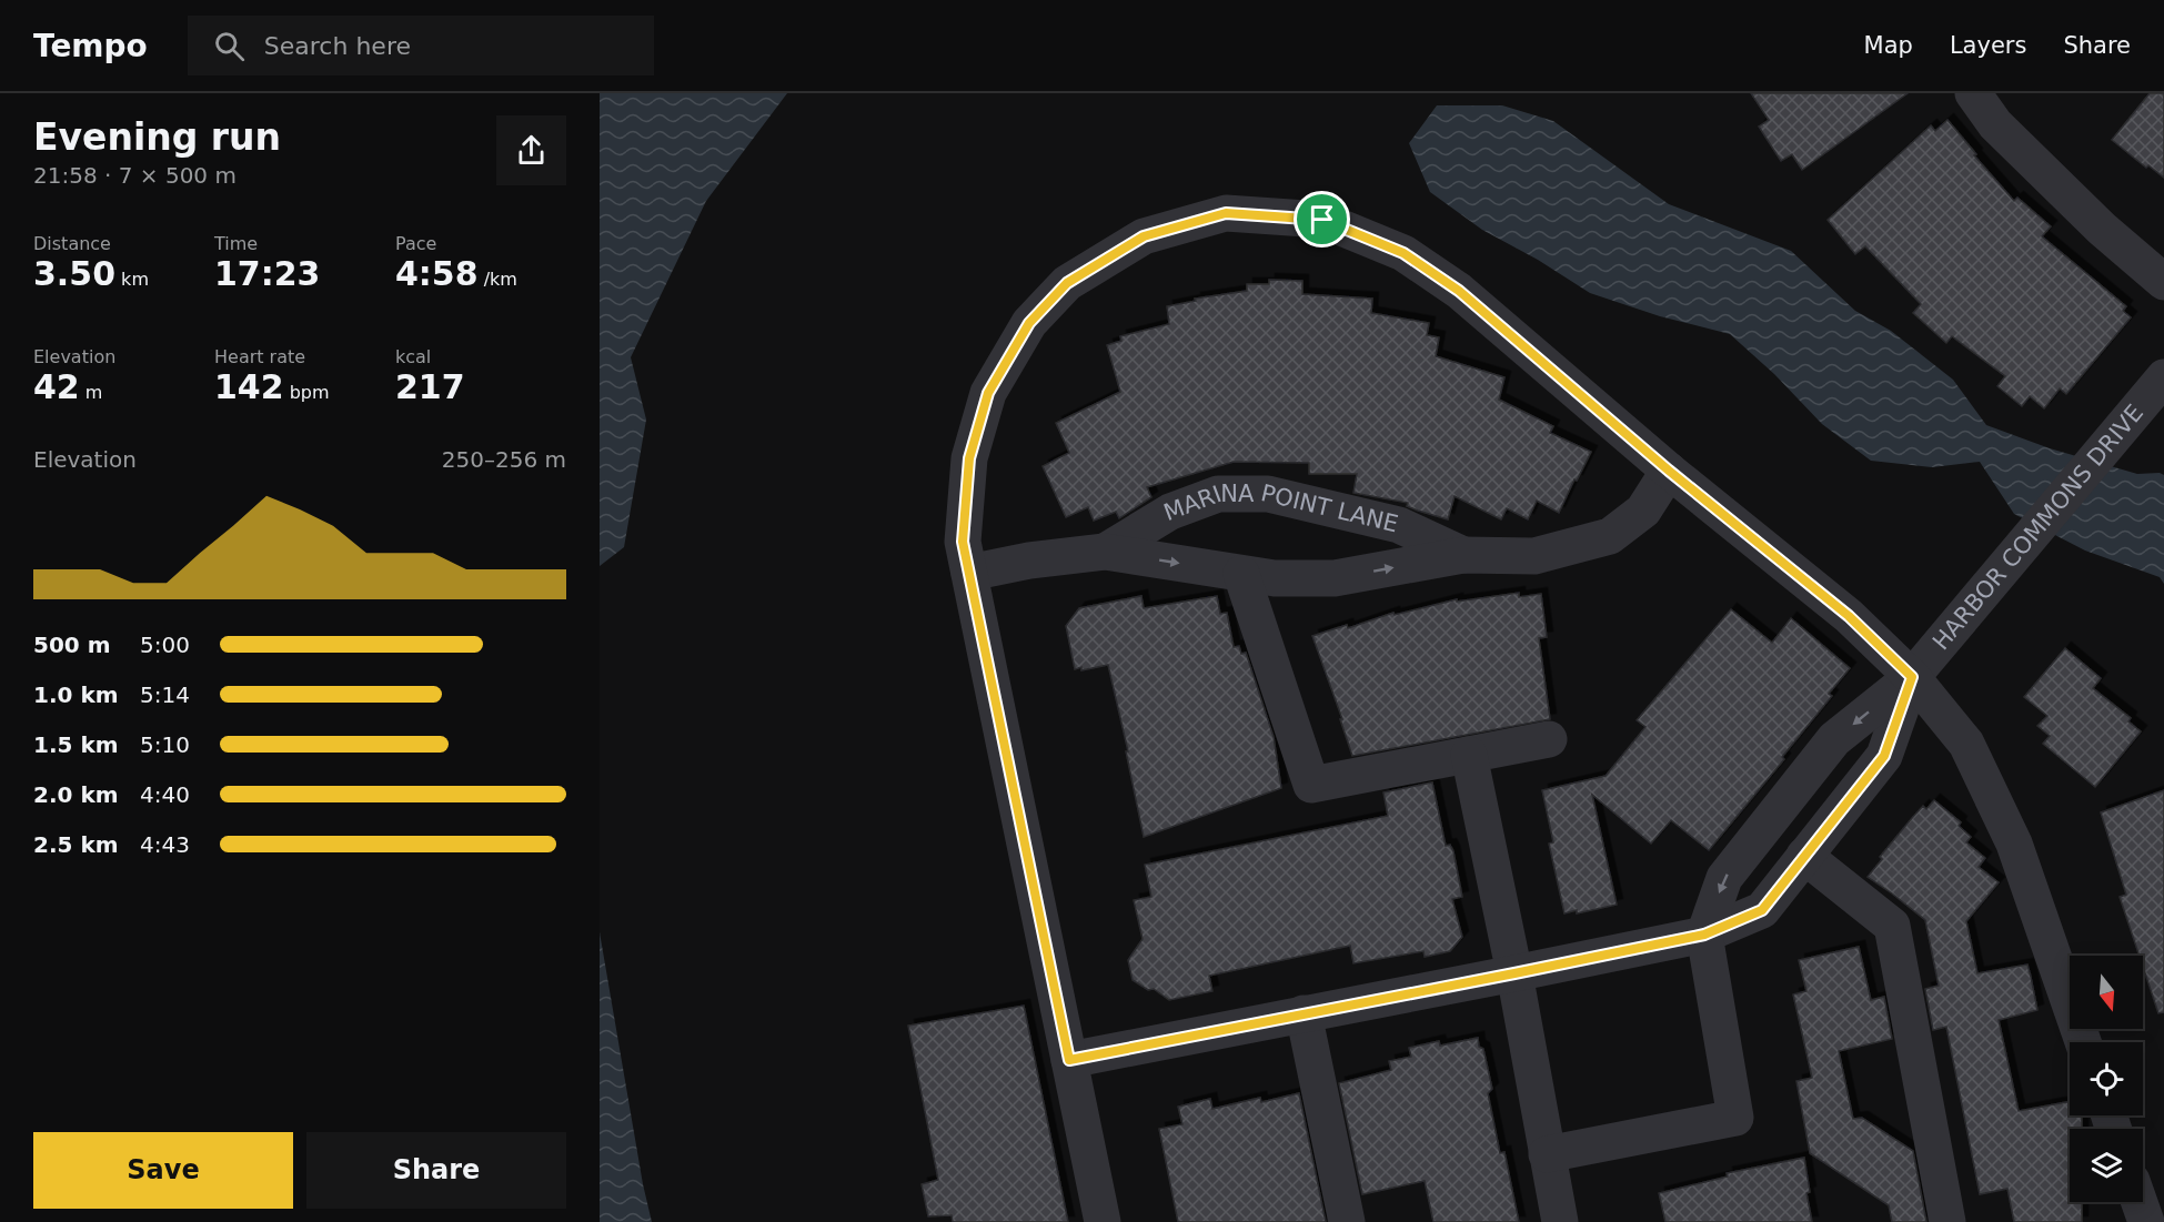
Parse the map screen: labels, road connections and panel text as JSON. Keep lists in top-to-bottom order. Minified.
{"streets":{"street":["MARINA POINT LANE","HARBOR COMMONS DRIVE"]},"north":"bottom","page":{"header":"Tempo","search":"Search here","nav":["Map","Layers","Share"],"heading":["Evening run","21:58 · 7 × 500 m"],"stats":[["Distance","3.50 km"],["Time","17:23"],["Pace","4:58 /km"],["Elevation","42 m"],["Heart rate","142 bpm"],["kcal","217"]],"chart":["Elevation","250–256 m"],"list":[{"name":"500 m","note":"5:00"},{"name":"1.0 km","note":"5:14"},{"name":"1.5 km","note":"5:10"},{"name":"2.0 km","note":"4:40"},{"name":"2.5 km","note":"4:43"}],"buttons":["Save","Share"]}}
